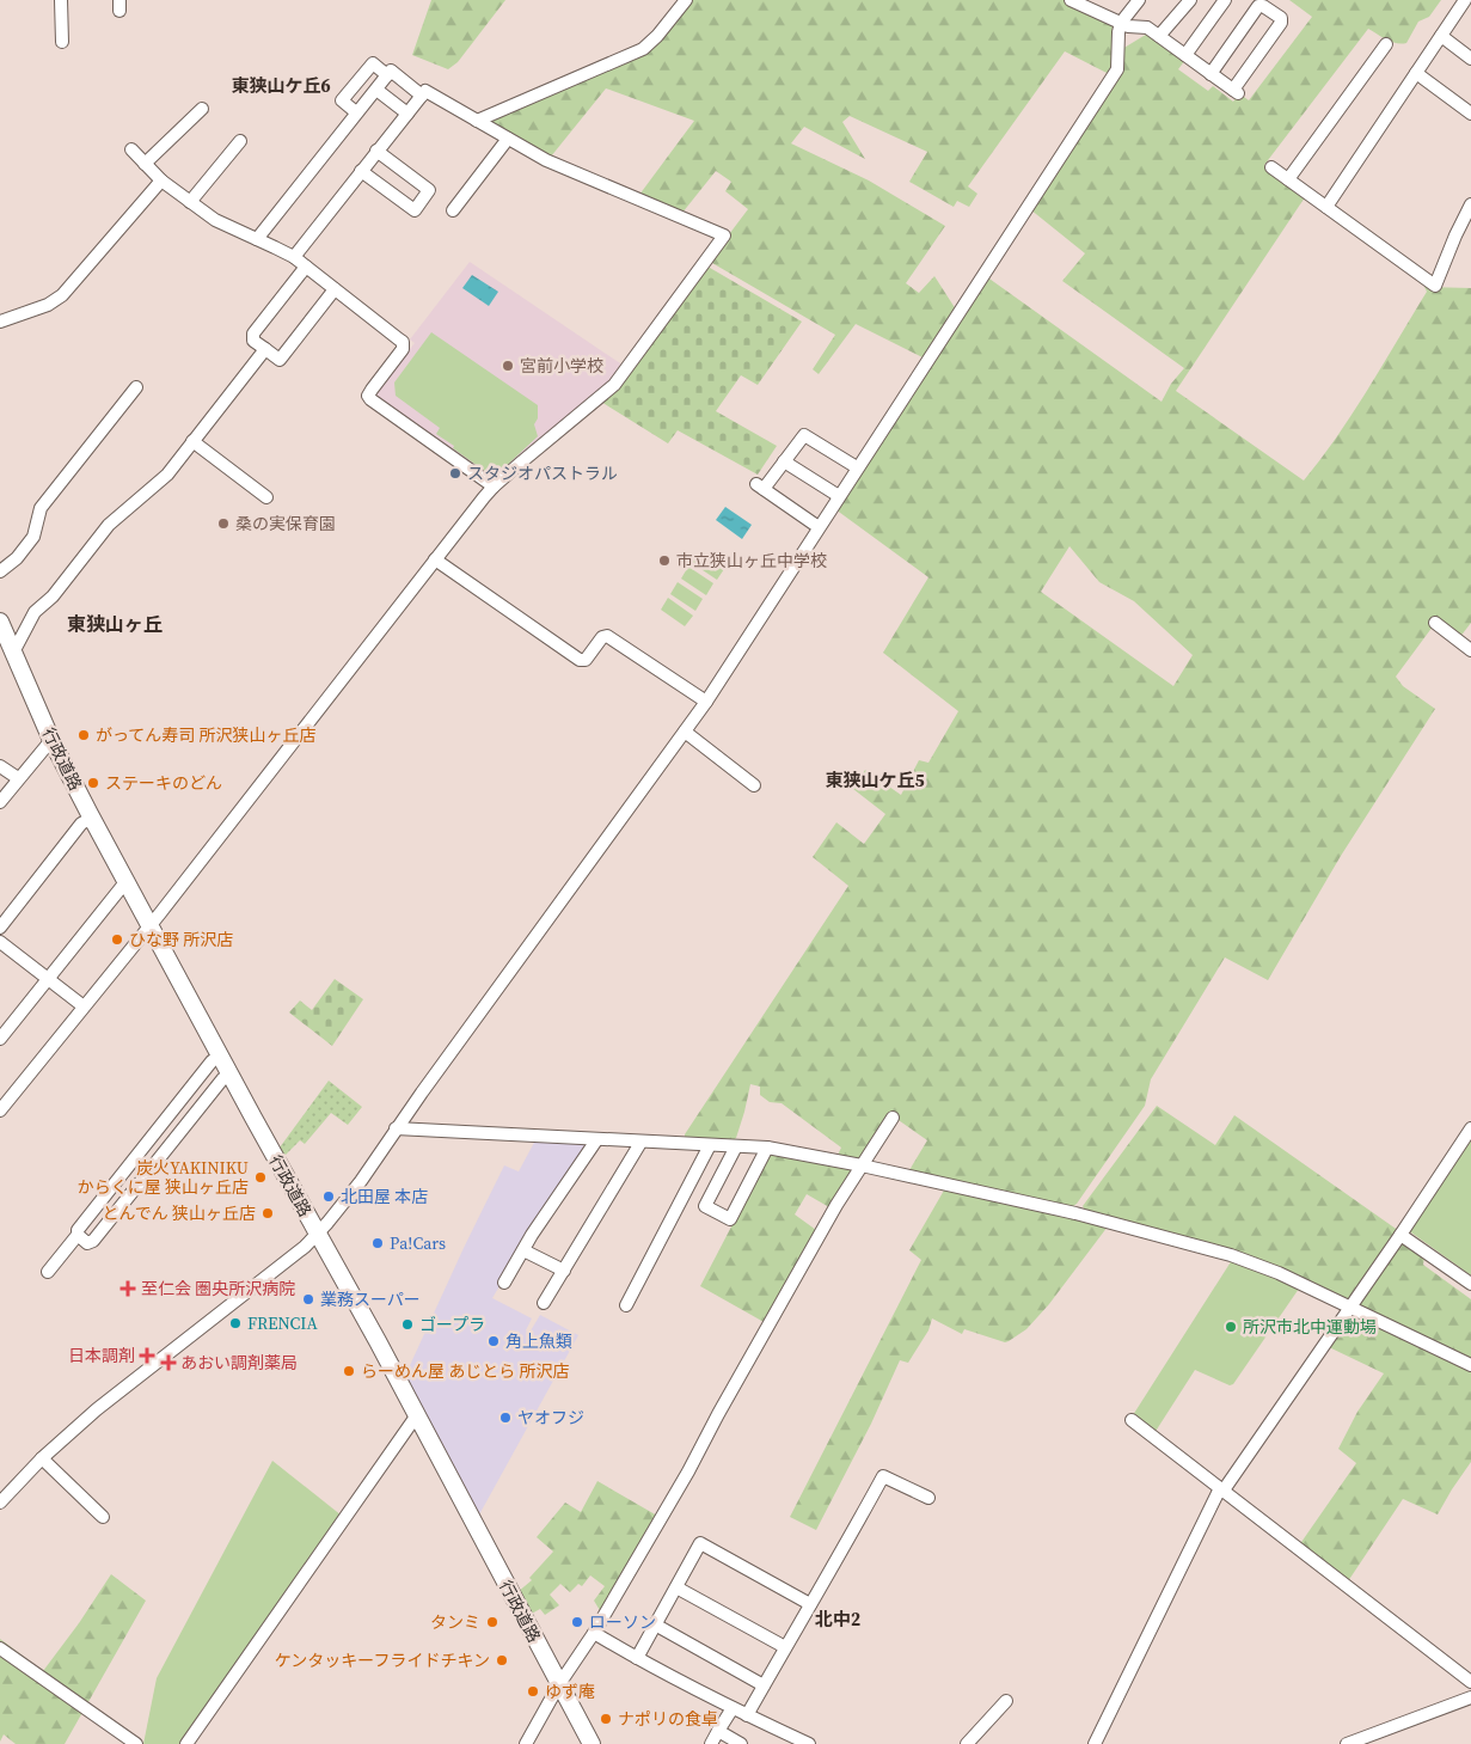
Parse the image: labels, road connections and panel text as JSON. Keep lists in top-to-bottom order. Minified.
{"streets":{"highway":["行政道路"]},"districts":["東狭山ケ丘6","東狭山ヶ丘","東狭山ケ丘5","北中2"],"places":{"other":["宮前小学校","スタジオパストラル","桑の実保育園","市立狭山ヶ丘中学校","がってん寿司 所沢狭山ヶ丘店","ステーキのどん","ひな野 所沢店","炭火YAKINIKU からくに屋 狭山ヶ丘店","北田屋 本店","とんでん 狭山ヶ丘店","Pa!Cars","業務スーパー","FRENCIA","ゴープラ","所沢市北中運動場","角上魚類","らーめん屋 あじとら 所沢店","ヤオフジ","タンミ","ローソン","ケンタッキーフライドチキン","ゆず庵","ナポリの食卓"],"health":["至仁会 圏央所沢病院","日本調剤","あおい調剤薬局"]}}
